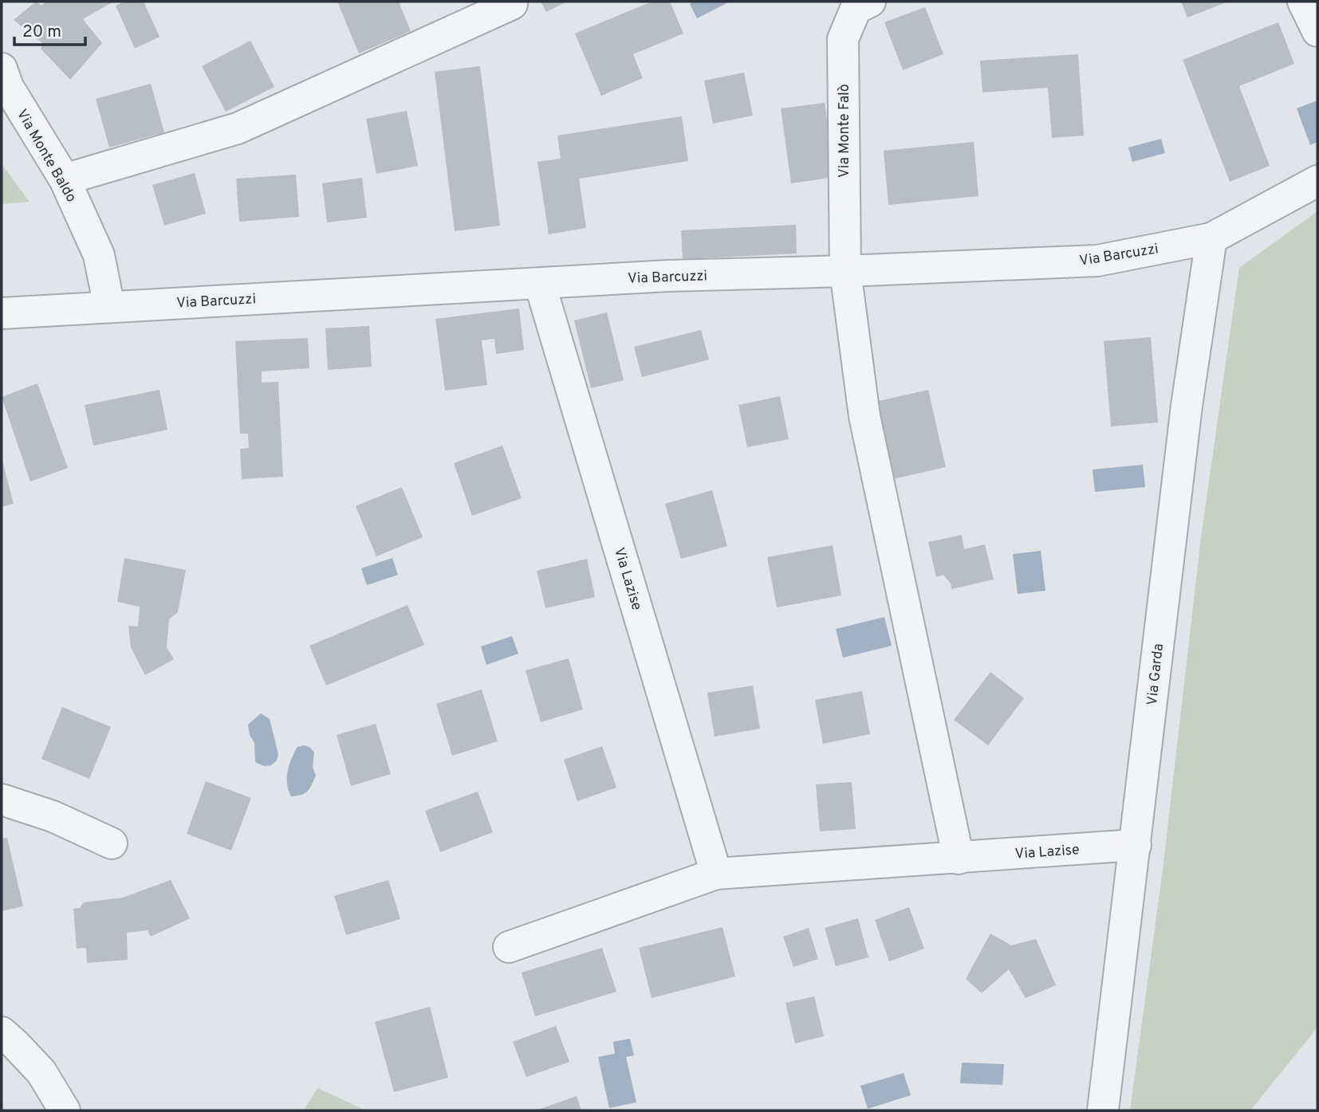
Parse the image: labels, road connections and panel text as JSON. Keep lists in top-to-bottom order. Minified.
{"streets":{"street":["Via Monte Falò","Via Monte Baldo","Via Barcuzzi","Via Lazise","Via Garda"]},"crossings":[["Via Monte Falò","Via Barcuzzi"],["Via Monte Baldo","Via Barcuzzi"],["Via Barcuzzi","Via Lazise"],["Via Barcuzzi","Via Garda"],["Via Lazise","Via Garda"]],"scale_bar":"20 m"}
